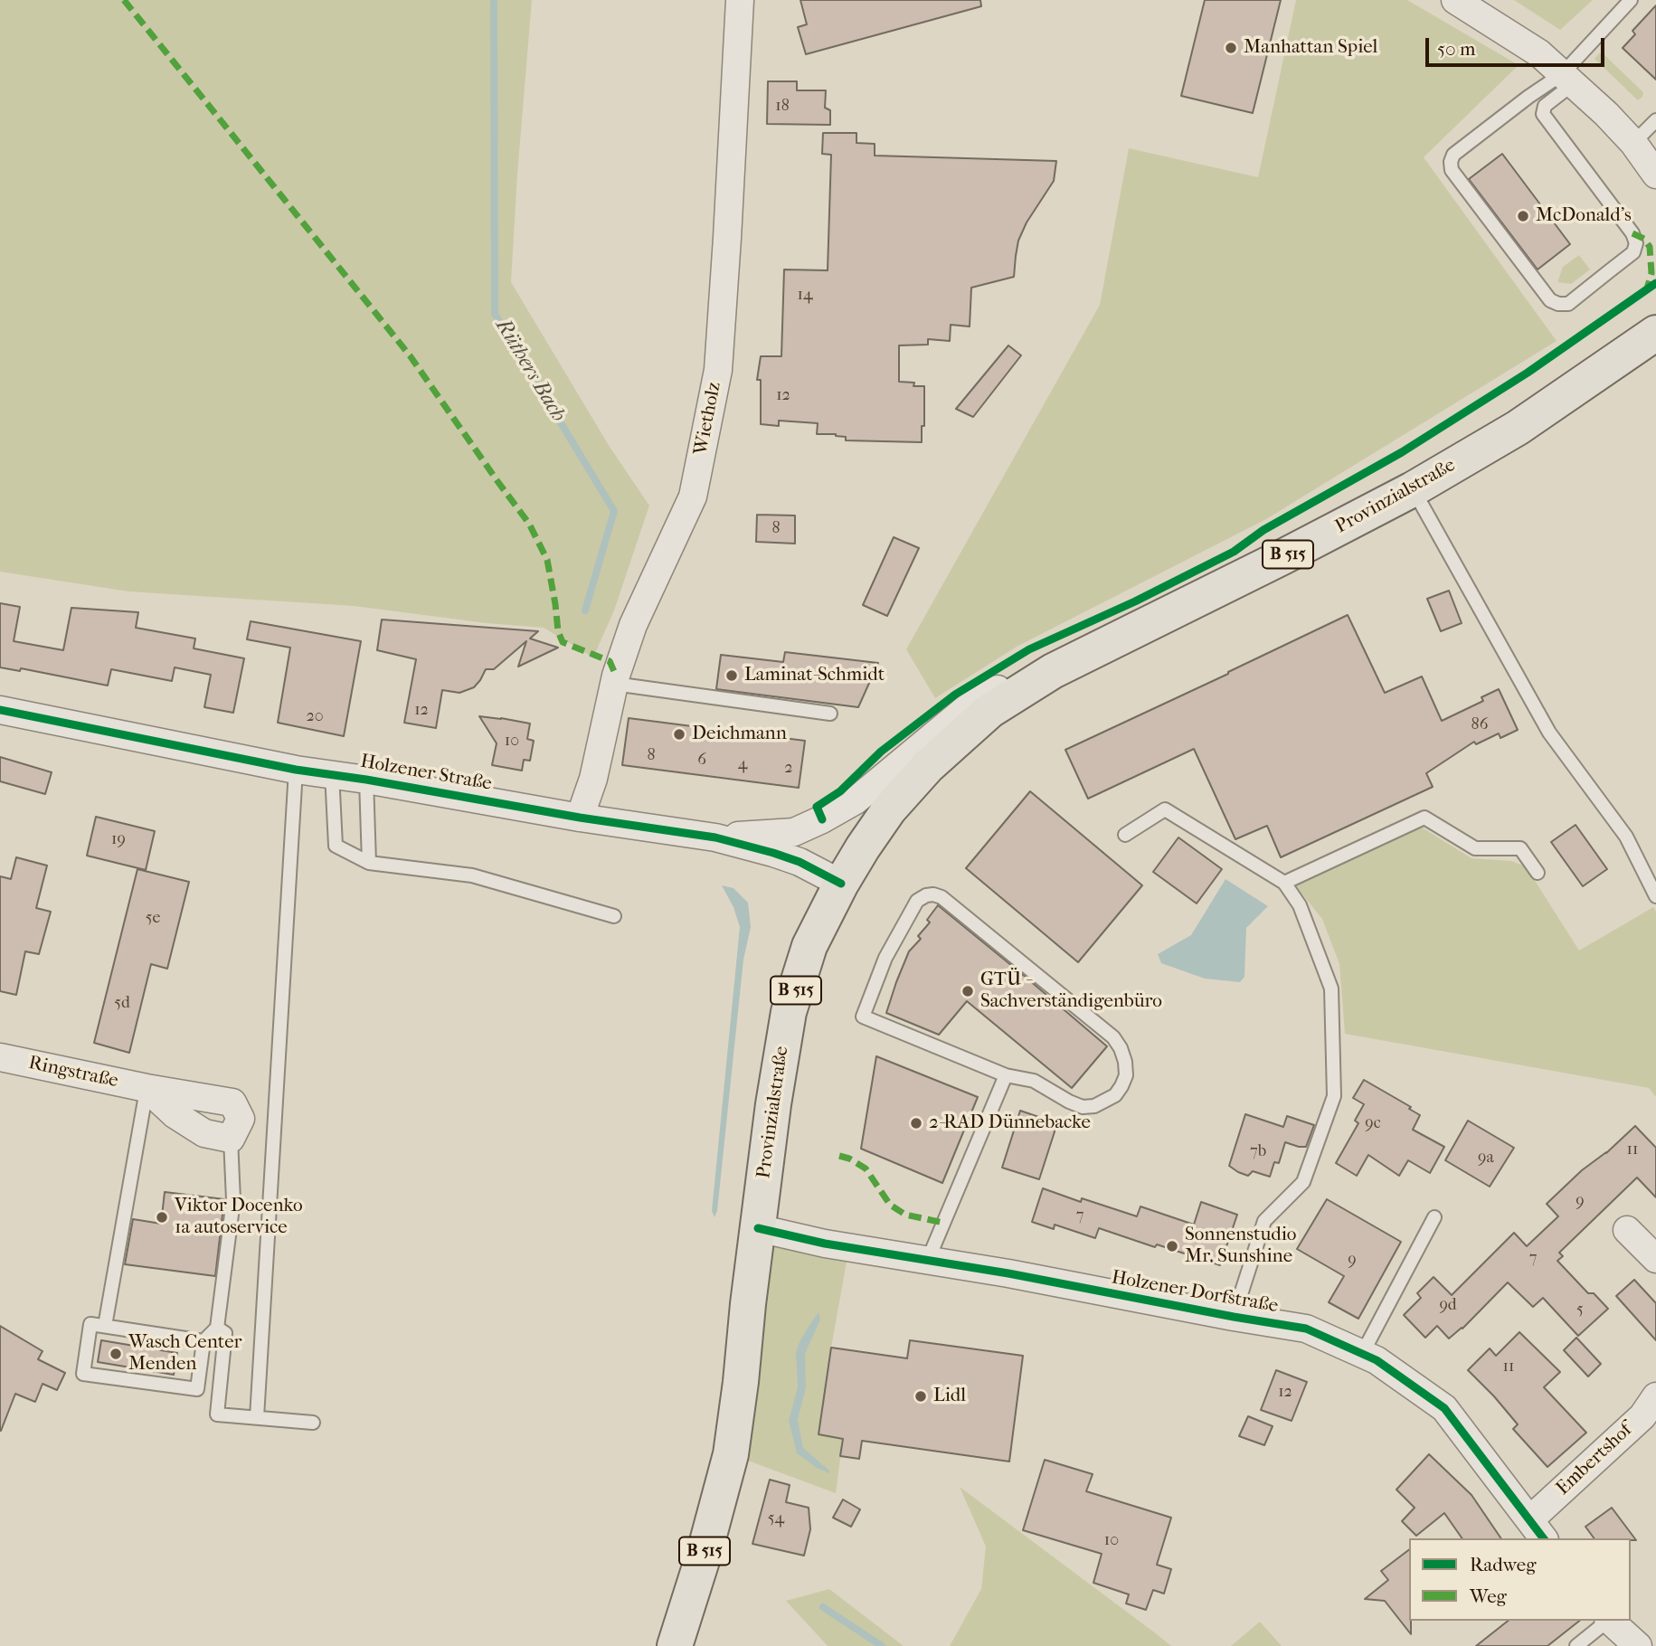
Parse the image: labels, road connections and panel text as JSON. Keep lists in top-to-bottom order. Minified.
{"streets":{"main road":["Provinzialstraße","B 515"],"street":["Wietholz","Holzener Straße","Ringstraße","Holzener Dorfstraße","Embertshof"]},"crossings":[["Wietholz","Holzener Straße"],["Provinzialstraße","Holzener Straße"],["Provinzialstraße","Holzener Dorfstraße"],["Holzener Dorfstraße","Embertshof"]],"water":["Rüthers Bach"],"places":["Manhattan Spiel","McDonald's","Laminat-Schmidt","Deichmann","GTÜ - Sachverständigenbüro","2-RAD Dünnebacke","Viktor Docenko 1a autoservice","Sonnenstudio Mr. Sunshine","Wasch Center Menden","Lidl"],"house_numbers":["18","14","12","8","12","20","86","10","8","6","4","2","19","5e","5d","9c","11","7b","9a","9","7","7","9","9d","5","11","12","54","10"],"legend":["Radweg","Weg"],"scale_bar":"50 m"}
